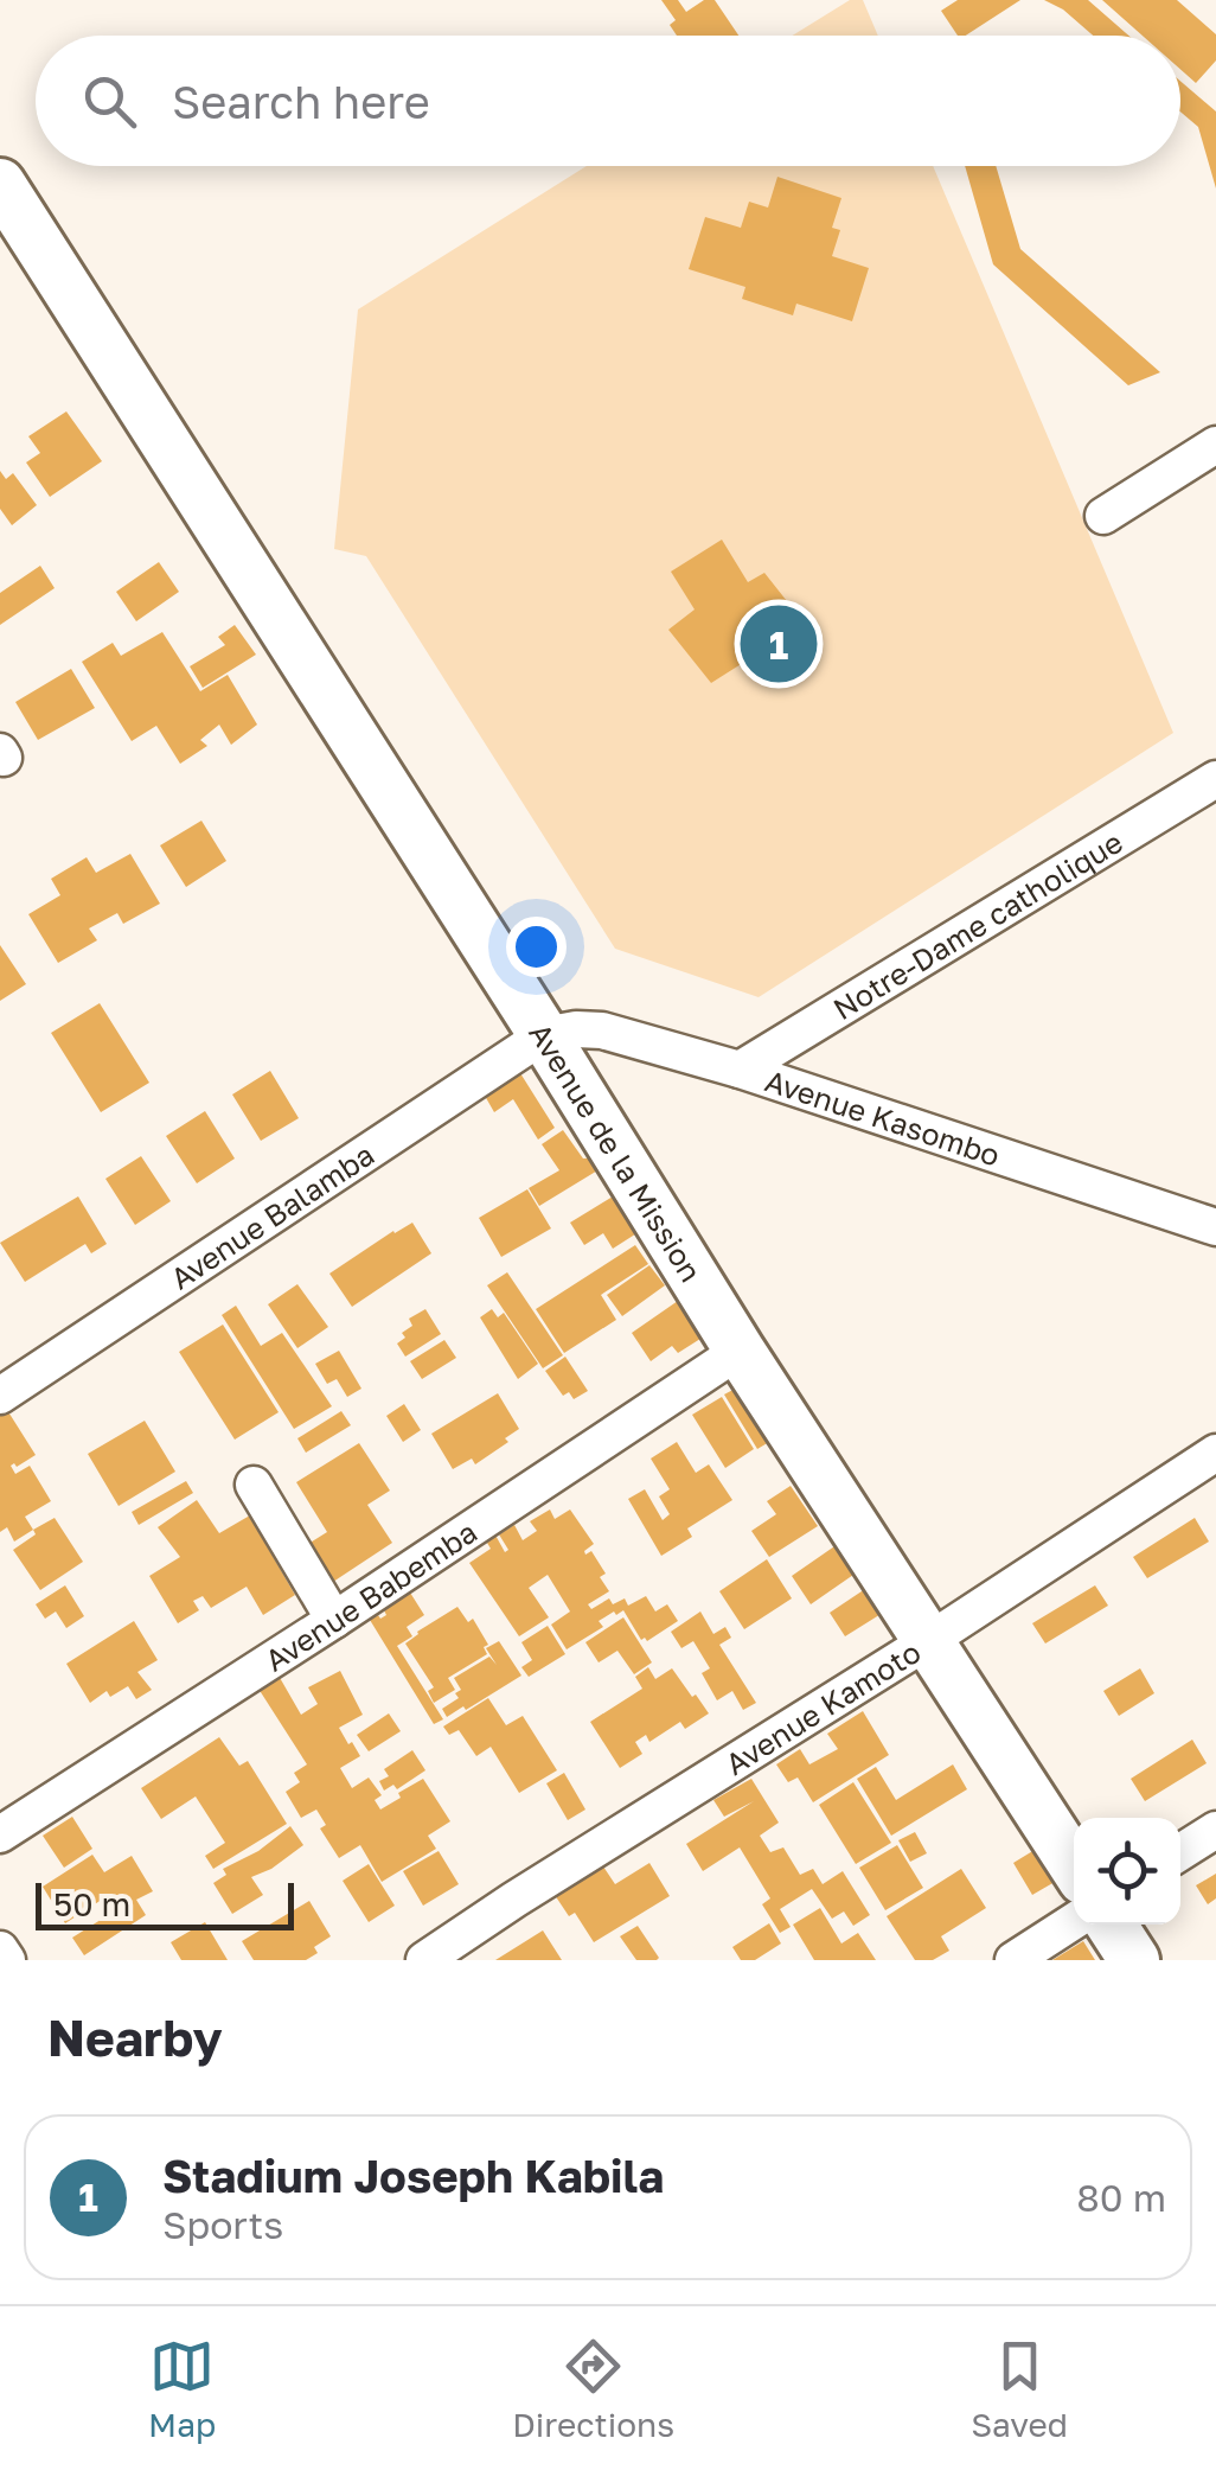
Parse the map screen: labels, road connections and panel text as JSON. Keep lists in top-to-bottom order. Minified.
{"streets":{"street":["Notre-Dame catholique","Avenue Kasombo","Avenue de la Mission","Avenue Balamba","Avenue Babemba","Avenue Kamoto"]},"crossings":[["Notre-Dame catholique","Avenue Kasombo"],["Avenue Kasombo","Avenue de la Mission"],["Avenue Kasombo","Avenue Balamba"],["Avenue de la Mission","Avenue Balamba"],["Avenue de la Mission","Avenue Babemba"],["Avenue de la Mission","Avenue Kamoto"]],"scale_bar":"50 m","page":{"search":"Search here","pins":"1","scale":"50 m","heading":"Nearby","list":[{"mark":"1","name":"Stadium Joseph Kabila","note":"Sports","value":"80 m"}],"nav":["Map","Directions","Saved"]}}
